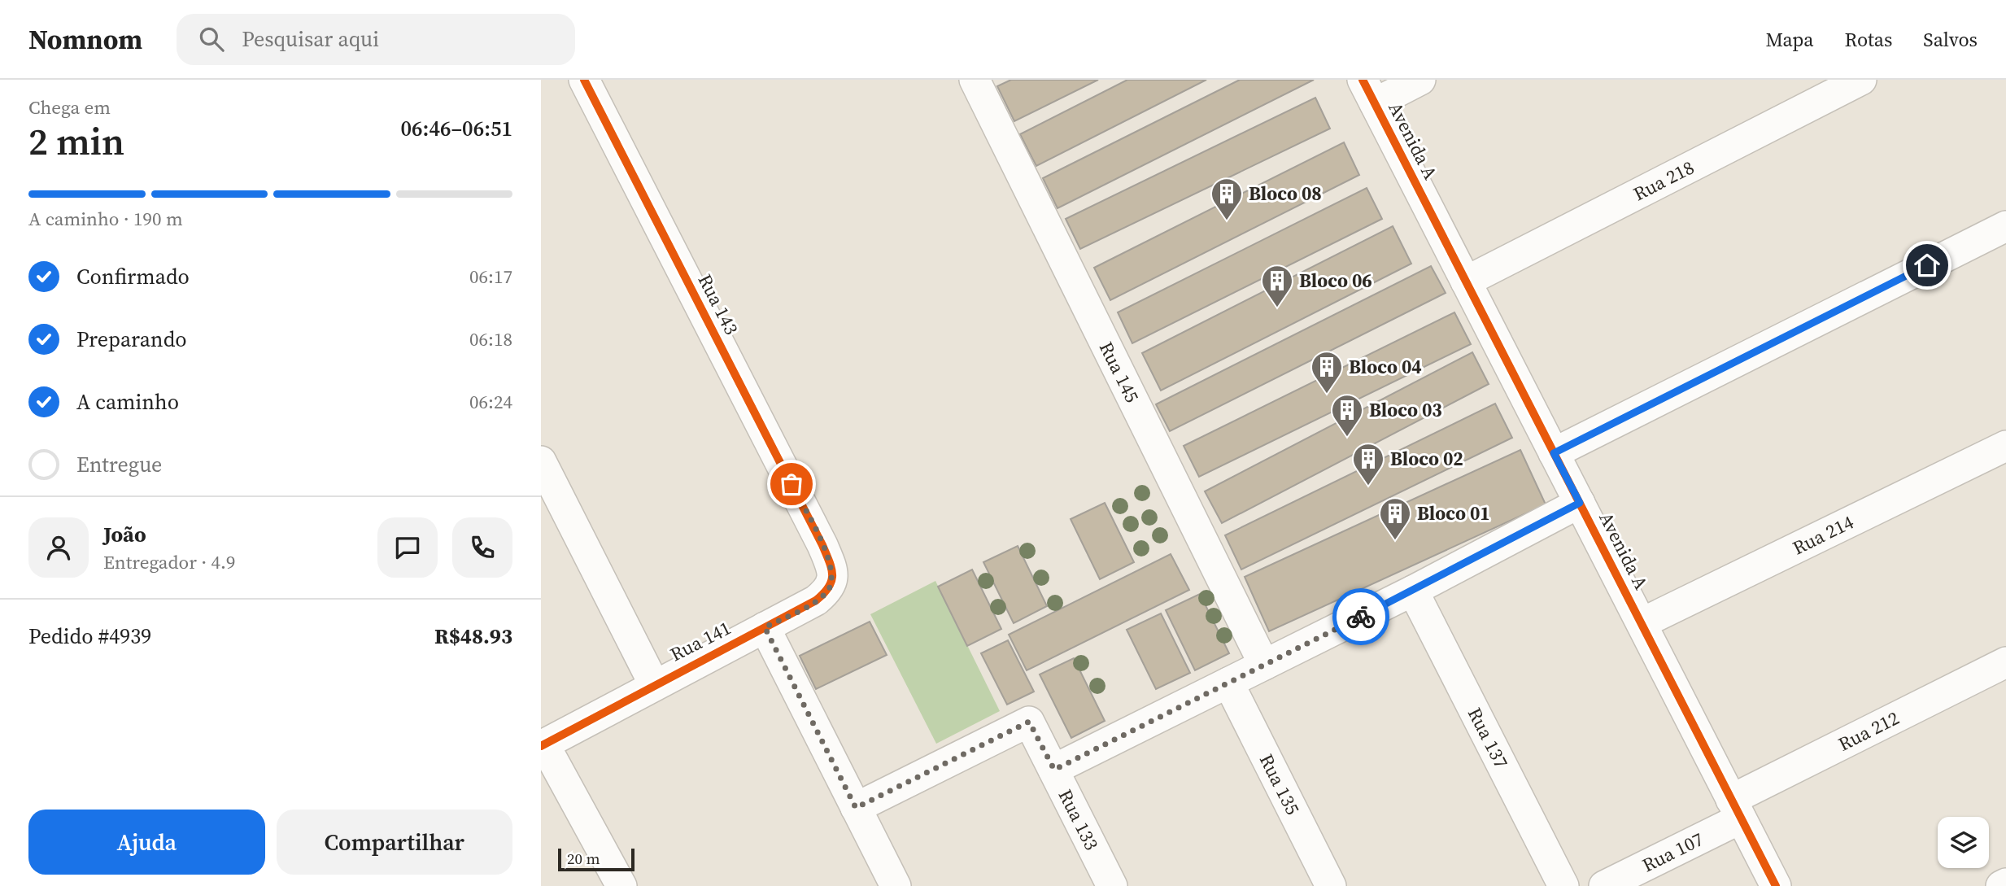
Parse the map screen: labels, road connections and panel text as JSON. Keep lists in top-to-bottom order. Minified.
{"streets":{"street":["Avenida A","Rua 218","Rua 143","Rua 145","Rua 214","Rua 141","Rua 212","Rua 137","Rua 135","Rua 133","Rua 107"]},"crossings":[["Avenida A","Rua 218"],["Avenida A","Rua 214"],["Avenida A","Rua 212"],["Avenida A","Rua 107"],["Rua 143","Rua 141"],["Rua 212","Rua 107"]],"places":{"building":["Bloco 08","Bloco 06","Bloco 04","Bloco 03","Bloco 02","Bloco 01"]},"scale_bar":"20 m","page":{"header":"Nomnom","search":"Pesquisar aqui","nav":["Mapa","Rotas","Salvos"],"heading":["2 min","Chega em","06:46–06:51"],"panel":["João","Entregador · 4.9","Pedido #4939","R$48.93"],"bar":"A caminho · 190 m","list":[["Confirmado","06:17"],["Preparando","06:18"],["A caminho","06:24"],"Entregue"],"buttons":["Ajuda","Compartilhar"],"scale":"20 m"}}
